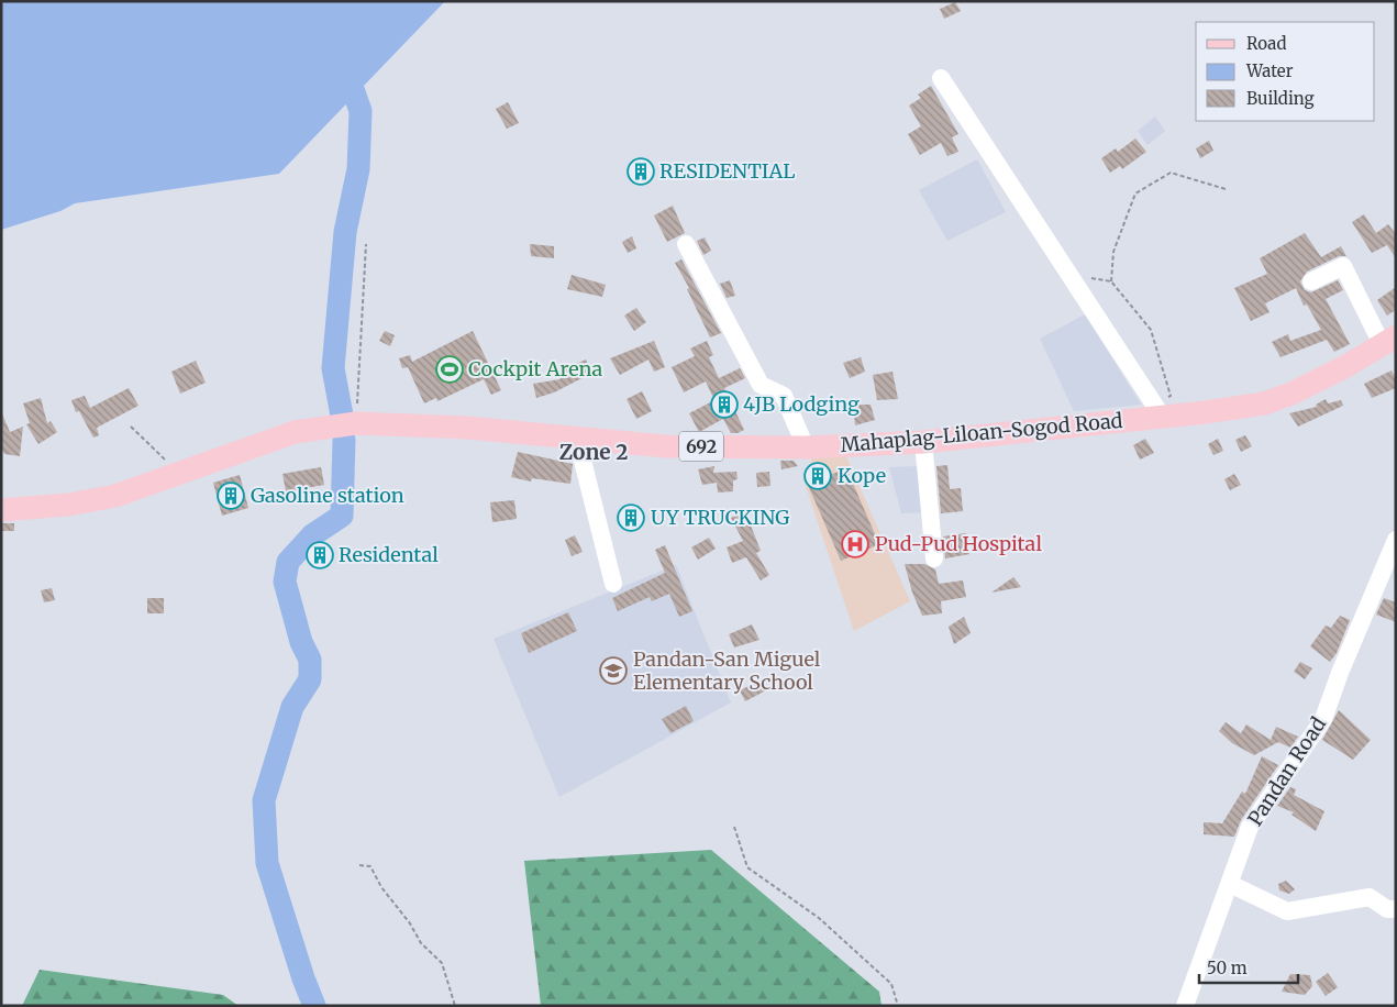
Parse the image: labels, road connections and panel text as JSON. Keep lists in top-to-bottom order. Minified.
{"streets":{"main road":["Mahaplag-Liloan-Sogod Road","692"],"street":["Pandan Road"]},"districts":["Zone 2"],"places":{"building":["RESIDENTIAL","4JB Lodging","Kope","Gasoline station","UY TRUCKING","Residental"],"sports":["Cockpit Arena"],"hospital":["Pud-Pud Hospital"],"school or university":["Pandan-San Miguel Elementary School"]},"legend":["Road","Water","Building"],"scale_bar":"50 m"}
